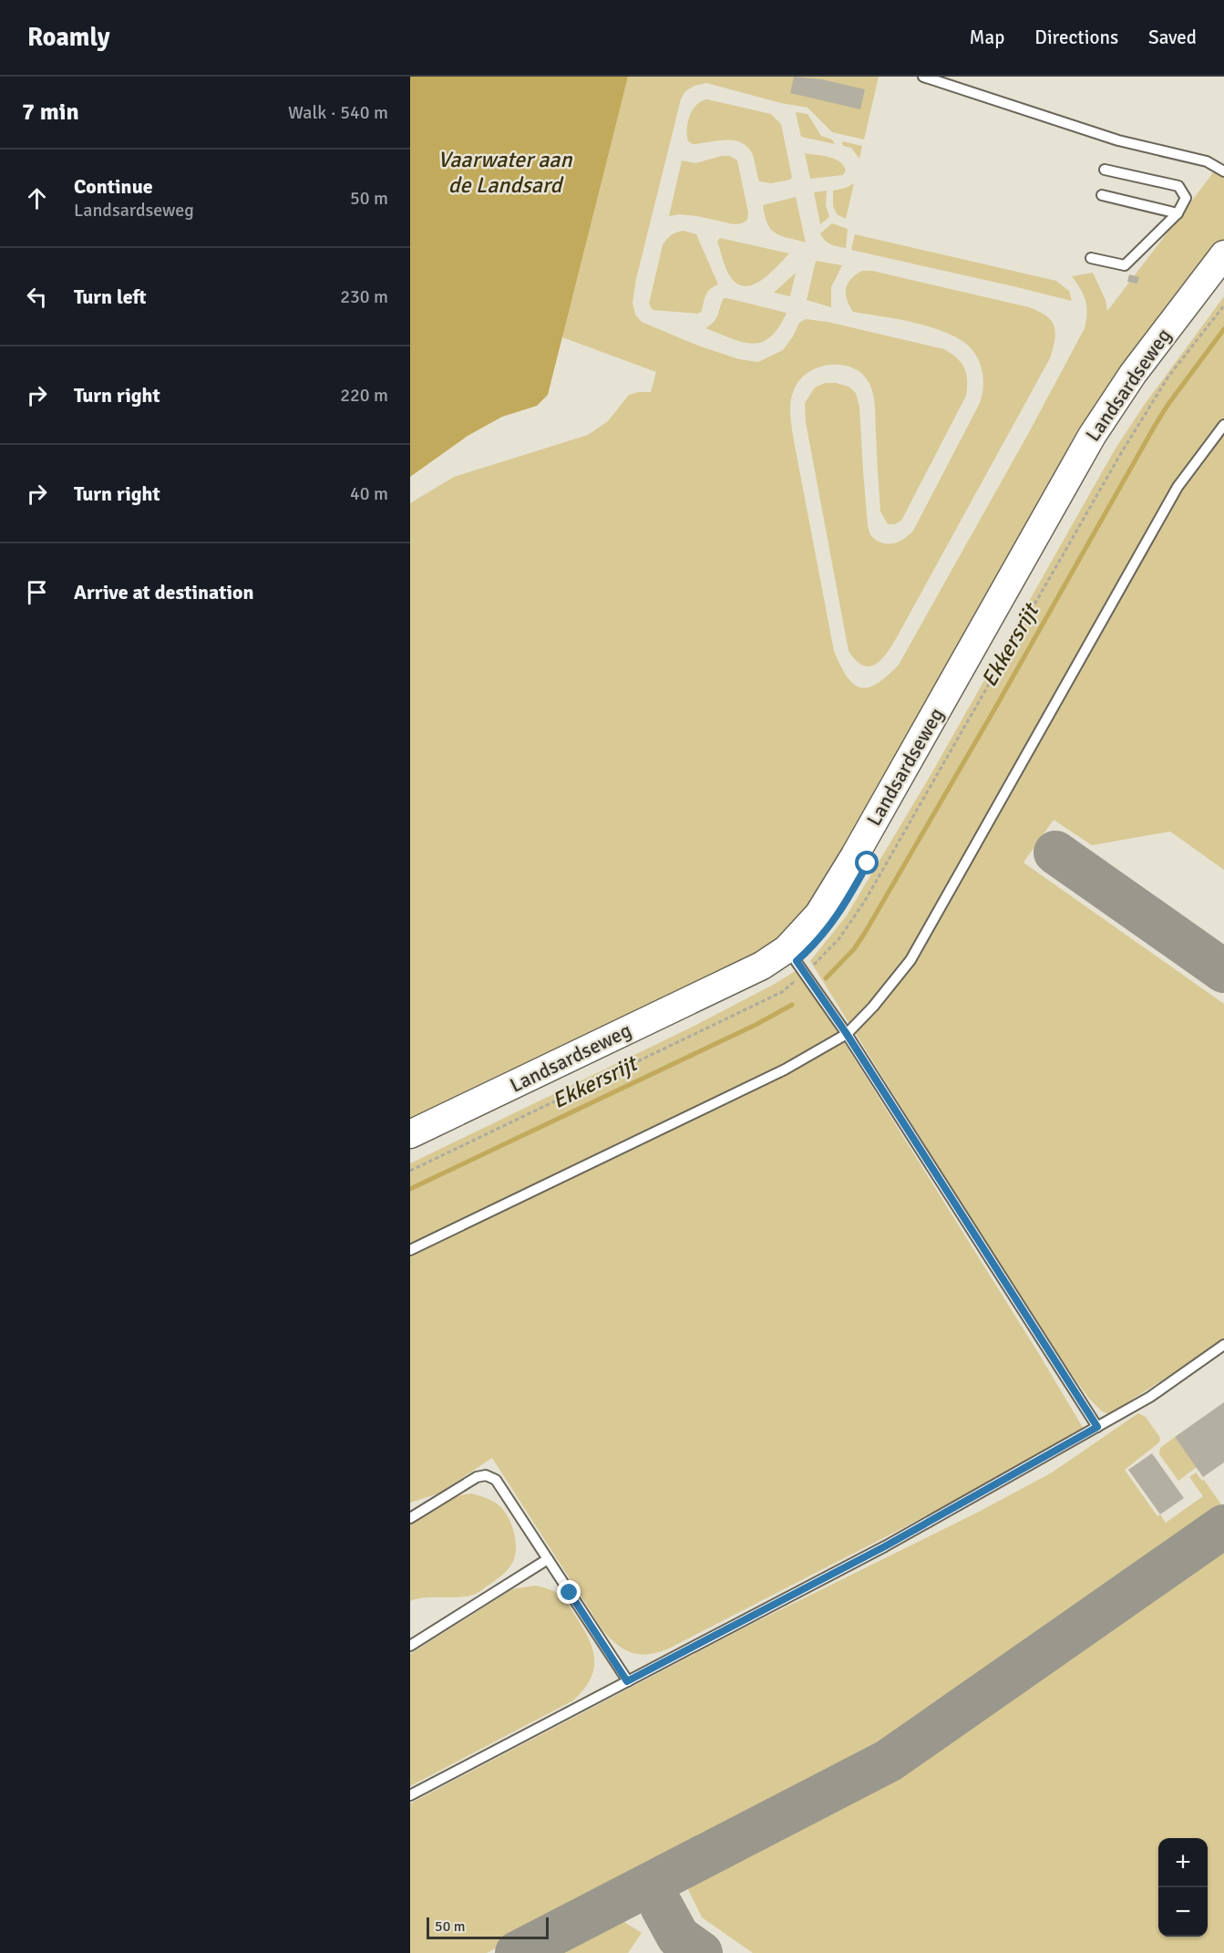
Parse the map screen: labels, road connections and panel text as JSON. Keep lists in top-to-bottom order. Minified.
{"streets":{"street":["Landsardseweg"]},"water":["Vaarwater aan de Landsard","Ekkersrijt"],"scale_bar":"50 m","page":{"header":"Roamly","nav":["Map","Directions","Saved"],"heading":["7 min","Walk · 540 m"],"list":[["Continue","Landsardseweg","50 m"],["Turn left","230 m"],["Turn right","220 m"],["Turn right","40 m"],"Arrive at destination"],"map_buttons":["+","−"],"scale":"50 m"}}
